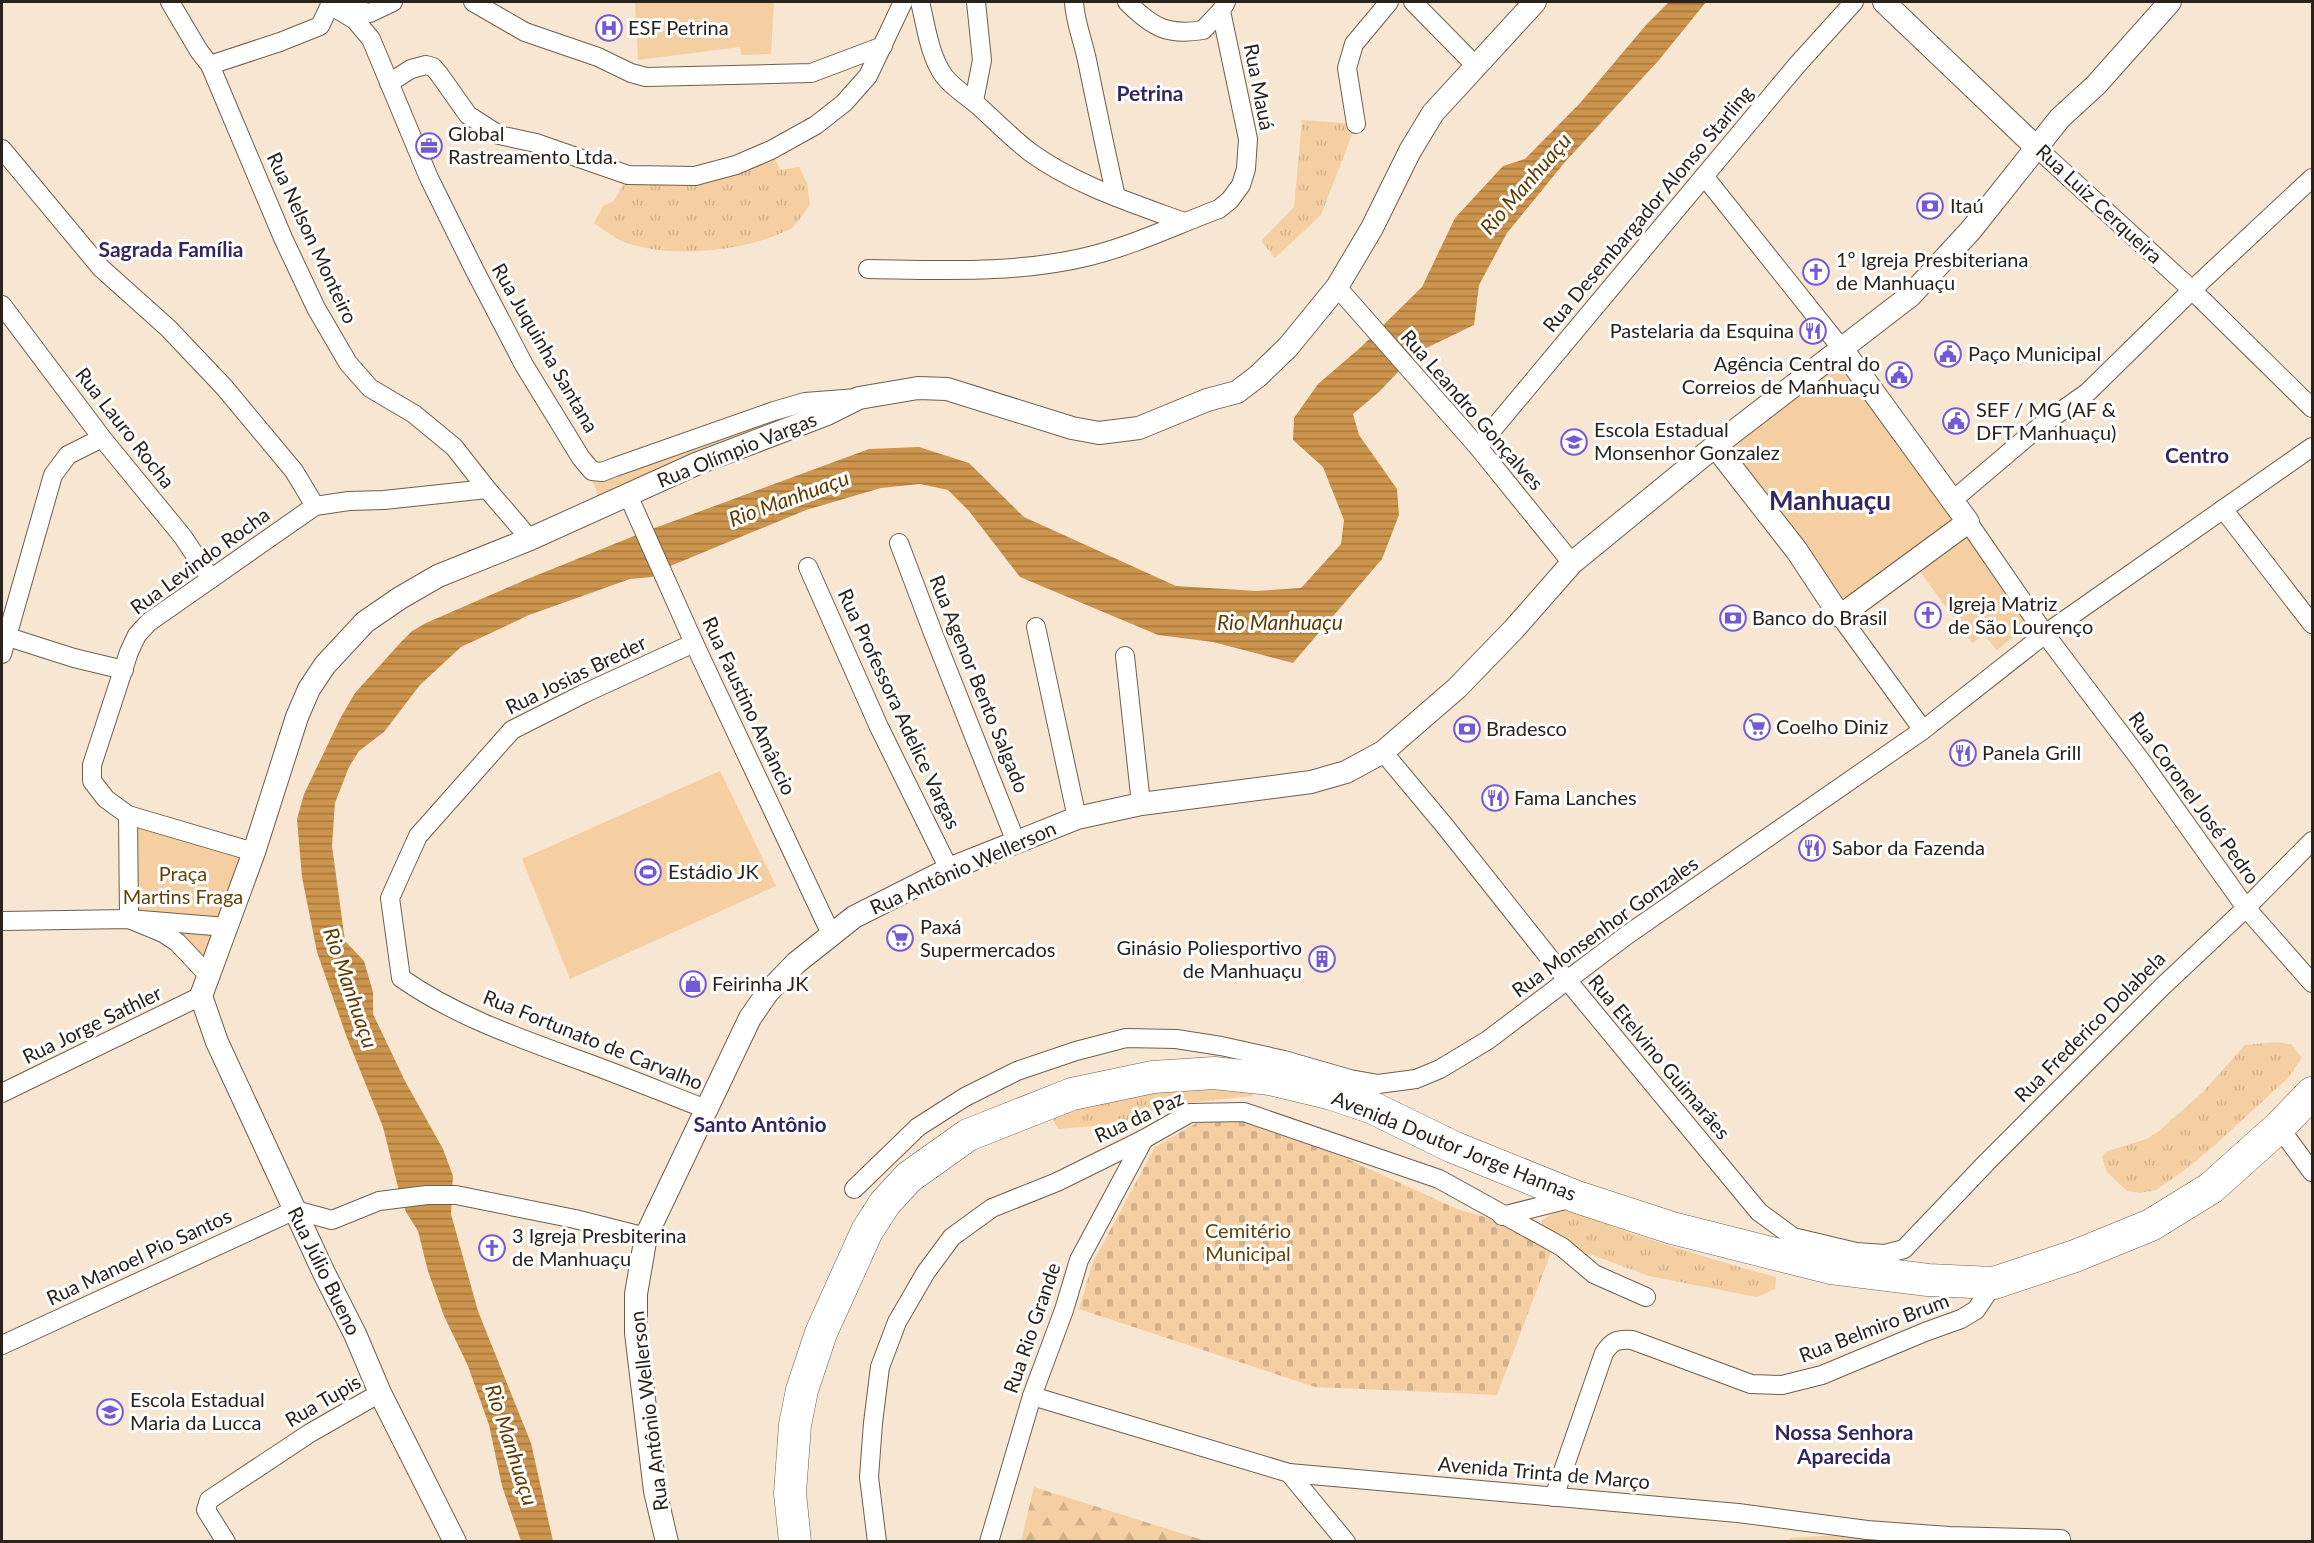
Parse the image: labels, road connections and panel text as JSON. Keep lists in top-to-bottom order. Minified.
{"streets":{"highway":["Avenida Doutor Jorge Hannas"],"street":["Rua Mauá","Rua Luiz Cerqueira","Rua Desembargador Alonso Starling","Rua Nelson Monteiro","Rua Juquinha Santana","Rua Leandro Gonçalves","Rua Lauro Rocha","Rua Olímpio Vargas","Rua Levindo Rocha","Rua Josias Breder","Rua Agenor Bento Salgado","Rua Faustino Amâncio","Rua Professora Adelice Vargas","Rua Coronel José Pedro","Rua Antônio Wellerson","Rua Monsenhor Gonzales","Rua Jorge Sathler","Rua Frederico Dolabela","Rua Fortunato de Carvalho","Rua Etelvino Guimarães","Rua da Paz","Rua Manoel Pio Santos","Rua Júlio Bueno","Rua Rio Grande","Rua Belmiro Brum","Rua Tupis","Avenida Trinta de Março"]},"crossings":[["Rua Luiz Cerqueira","Rua Antônio Wellerson"],["Rua Desembargador Alonso Starling","Rua Leandro Gonçalves"],["Rua Nelson Monteiro","Rua Olímpio Vargas"],["Rua Nelson Monteiro","Rua Levindo Rocha"],["Rua Juquinha Santana","Rua Olímpio Vargas"],["Rua Leandro Gonçalves","Rua Olímpio Vargas"],["Rua Leandro Gonçalves","Rua Antônio Wellerson"],["Rua Lauro Rocha","Rua Levindo Rocha"],["Rua Olímpio Vargas","Rua Faustino Amâncio"],["Rua Olímpio Vargas","Rua Jorge Sathler"],["Rua Olímpio Vargas","Rua Júlio Bueno"],["Rua Josias Breder","Rua Faustino Amâncio"],["Rua Josias Breder","Rua Fortunato de Carvalho"],["Rua Agenor Bento Salgado","Rua Antônio Wellerson"],["Rua Faustino Amâncio","Rua Antônio Wellerson"],["Rua Professora Adelice Vargas","Rua Antônio Wellerson"],["Rua Coronel José Pedro","Rua Monsenhor Gonzales"],["Rua Coronel José Pedro","Rua Frederico Dolabela"],["Rua Antônio Wellerson","Rua Fortunato de Carvalho"],["Rua Antônio Wellerson","Rua Etelvino Guimarães"],["Rua Monsenhor Gonzales","Rua Etelvino Guimarães"],["Rua Monsenhor Gonzales","Avenida Doutor Jorge Hannas"],["Rua Jorge Sathler","Rua Júlio Bueno"],["Rua Frederico Dolabela","Rua Etelvino Guimarães"],["Rua da Paz","Rua Rio Grande"],["Avenida Doutor Jorge Hannas","Rua Belmiro Brum"],["Rua Manoel Pio Santos","Rua Júlio Bueno"],["Rua Júlio Bueno","Rua Tupis"],["Rua Rio Grande","Avenida Trinta de Março"],["Rua Belmiro Brum","Avenida Trinta de Março"]],"districts":["Petrina","Sagrada Família","Centro","Manhuaçu","Santo Antônio","Nossa Senhora Aparecida"],"water":["Rio Manhuaçu"],"parks":["Praça Martins Fraga","Cemitério Municipal"],"places":{"hospital":["ESF Petrina"],"office":["Global Rastreamento Ltda."],"bank":["Itaú","Banco do Brasil","Bradesco"],"church":["1º Igreja Presbiteriana de Manhuaçu","Igreja Matriz de São Lourenço","3 Igreja Presbiterina de Manhuaçu"],"restaurant":["Pastelaria da Esquina","Panela Grill","Fama Lanches","Sabor da Fazenda"],"public building":["Paço Municipal","Agência Central do Correios de Manhuaçu","SEF / MG (AF & DFT Manhuaçu)"],"school or university":["Escola Estadual Monsenhor Gonzalez","Escola Estadual Maria da Lucca"],"supermarket":["Coelho Diniz","Paxá Supermercados"],"sports":["Estádio JK"],"building":["Ginásio Poliesportivo de Manhuaçu"],"shop":["Feirinha JK"]}}
